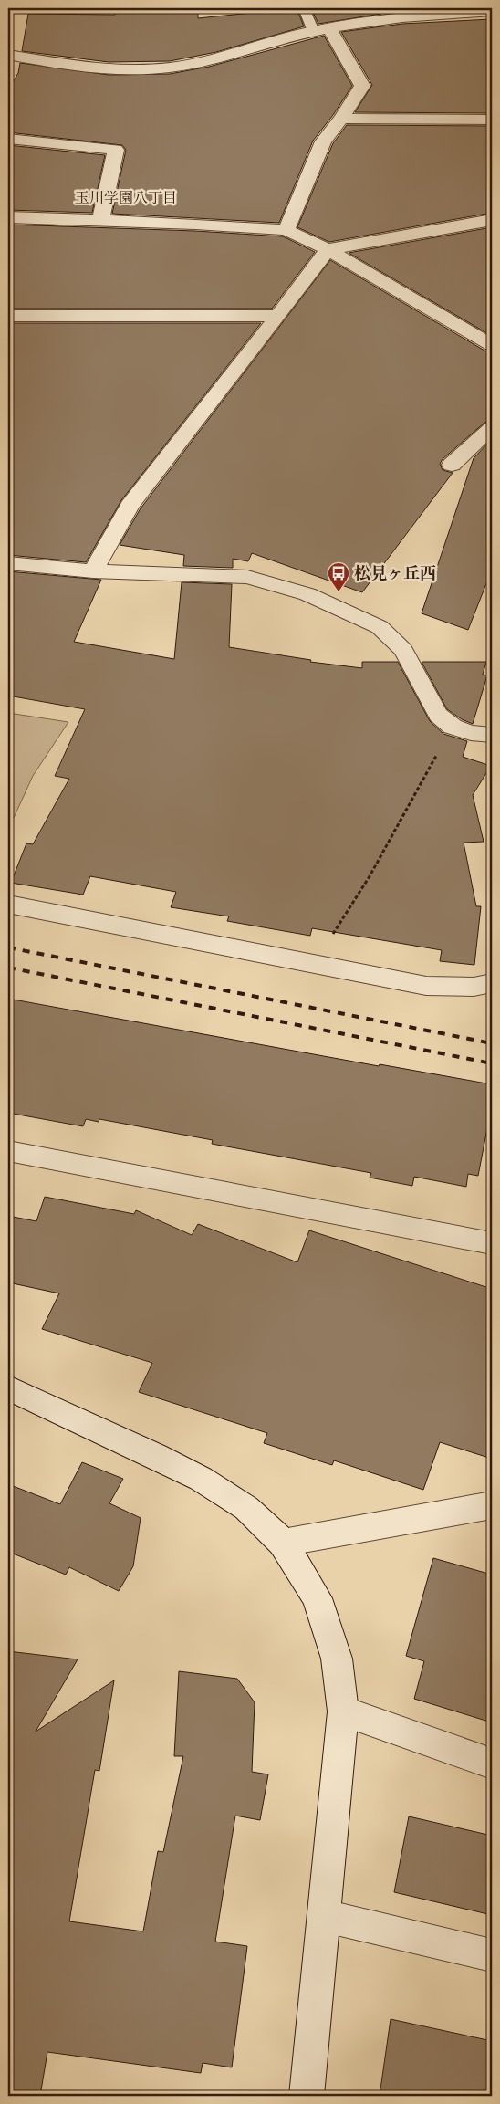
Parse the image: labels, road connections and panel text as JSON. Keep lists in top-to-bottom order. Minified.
{"districts":["玉川学園八丁目"],"places":{"bus stop":["松見ヶ丘西"]}}
